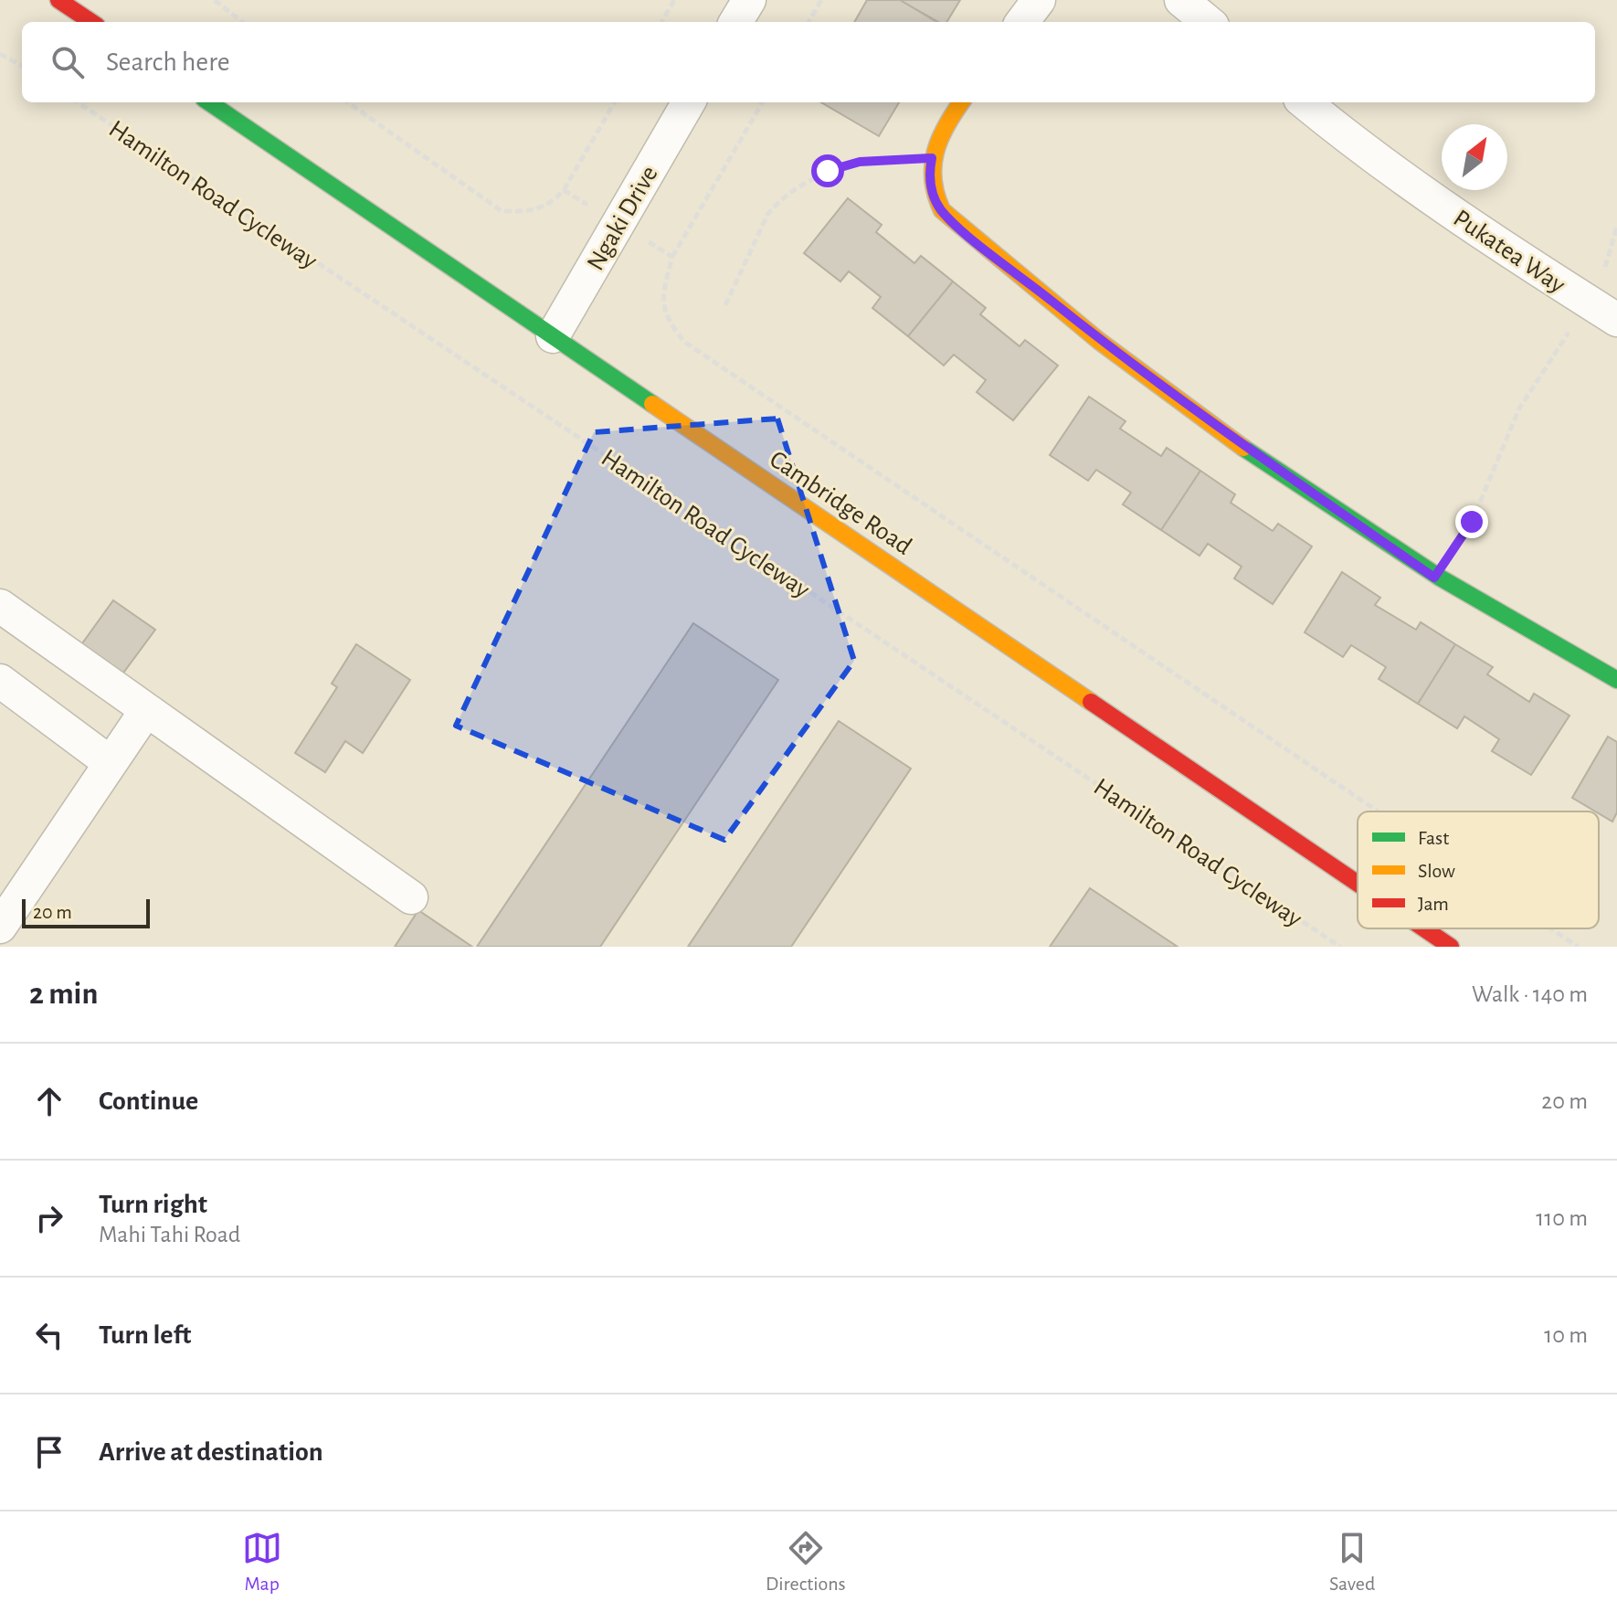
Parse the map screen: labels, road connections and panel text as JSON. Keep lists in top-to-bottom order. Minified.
{"streets":{"main road":["Cambridge Road"],"street":["Ngaki Drive","Pukatea Way"],"path":["Hamilton Road Cycleway"]},"crossings":[["Ngaki Drive","Cambridge Road"]],"legend":["Fast","Slow","Jam"],"scale_bar":"20 m","north":"top right","page":{"search":"Search here","scale":"20 m","heading":["2 min","Walk · 140 m"],"list":[["Continue","20 m"],["Turn right","Mahi Tahi Road","110 m"],["Turn left","10 m"],"Arrive at destination"],"nav":["Map","Directions","Saved"]}}
